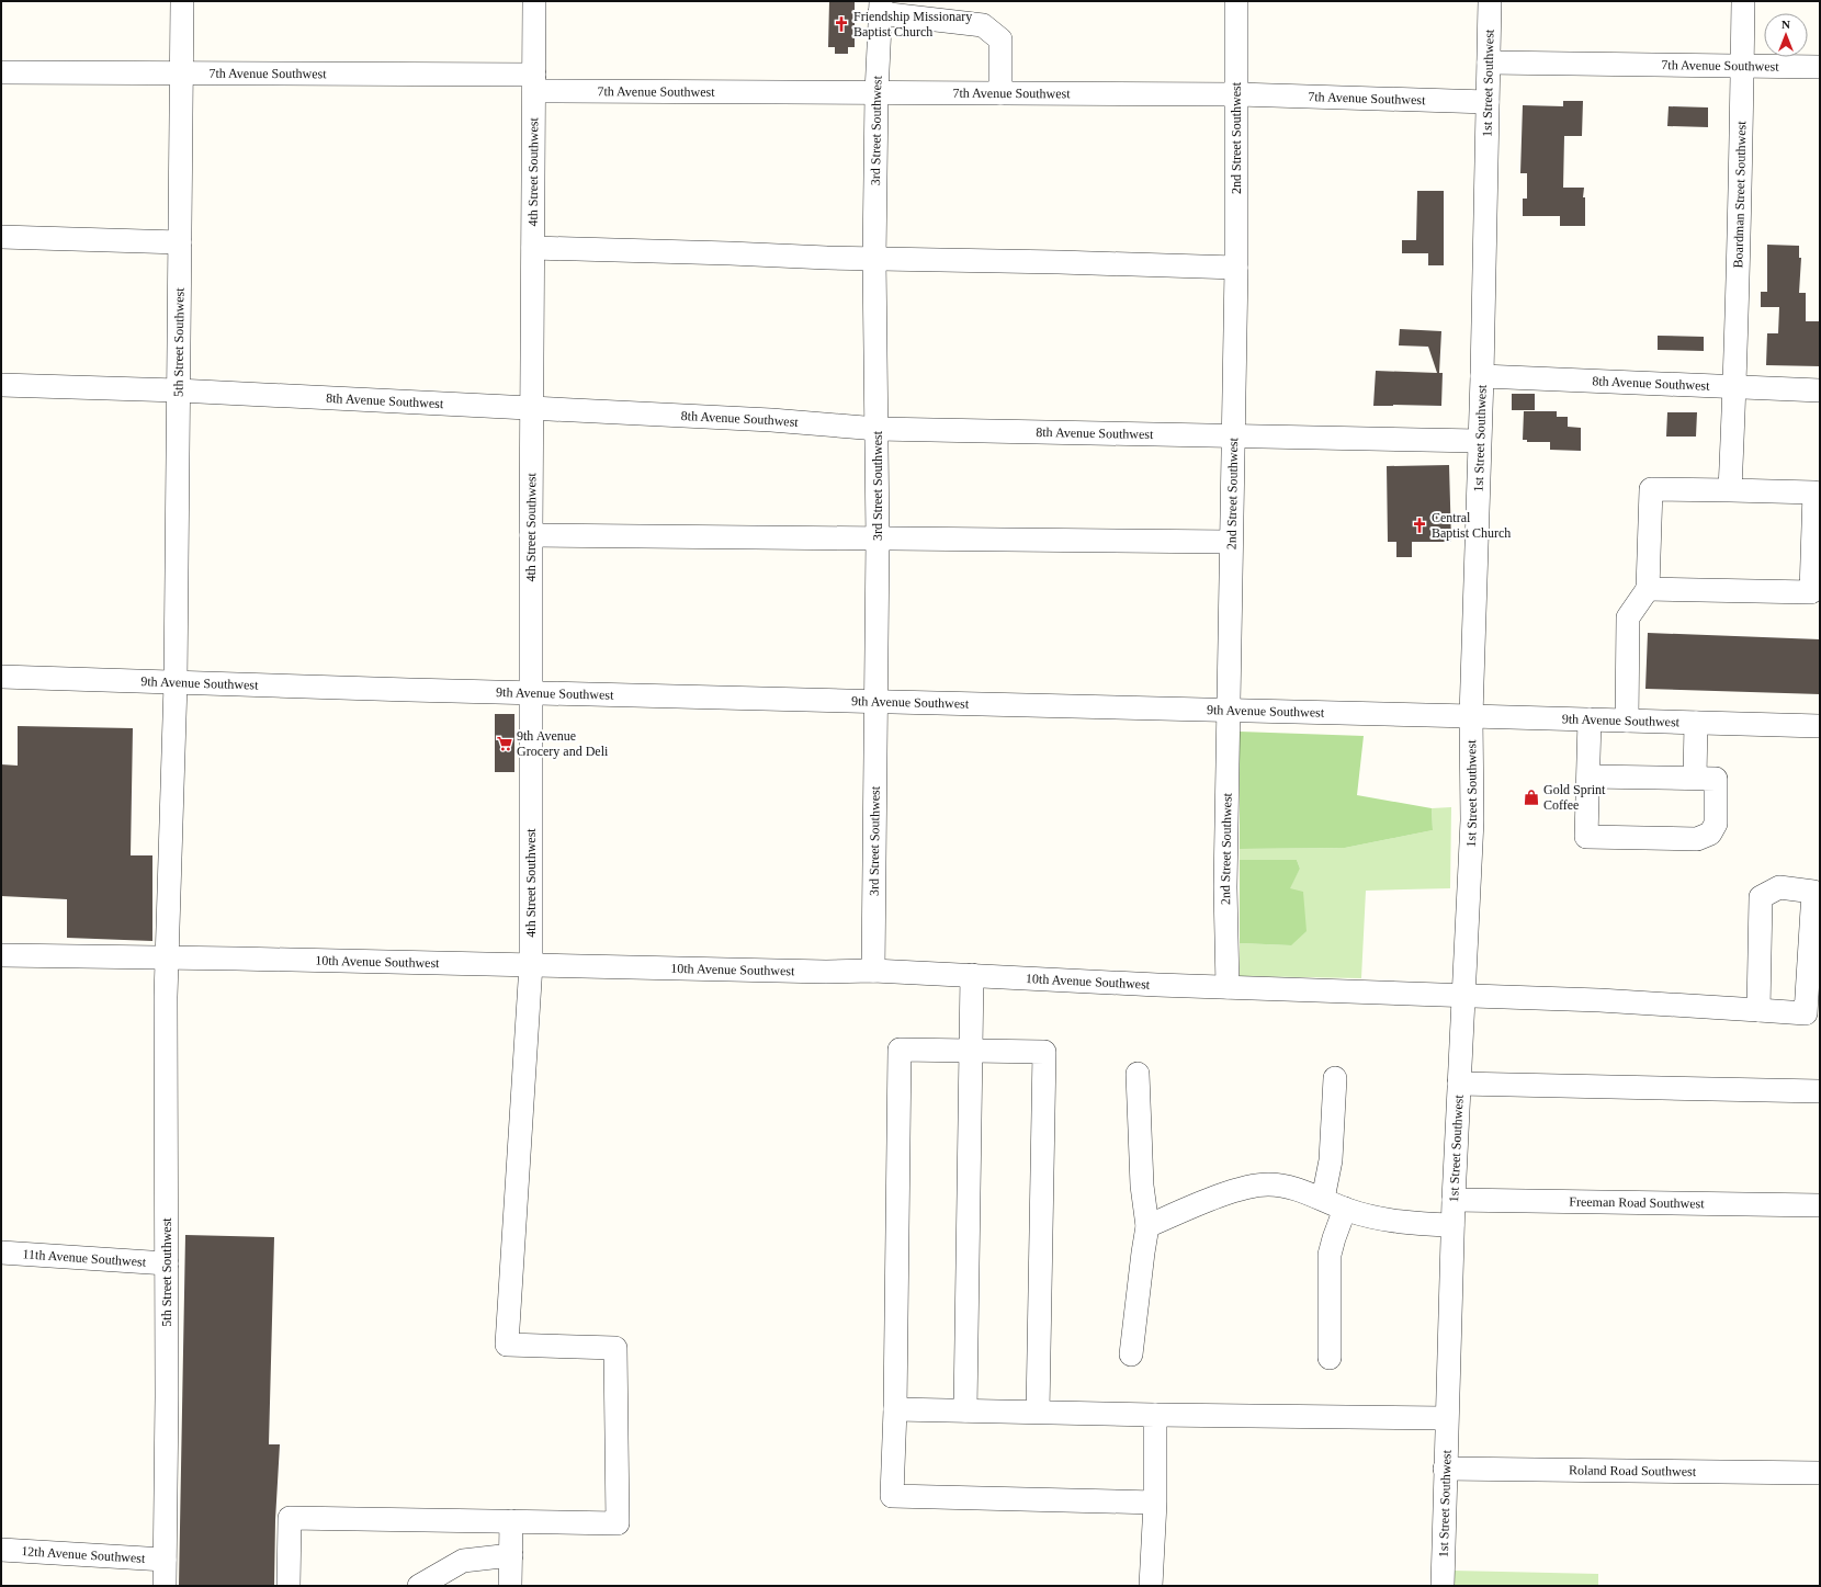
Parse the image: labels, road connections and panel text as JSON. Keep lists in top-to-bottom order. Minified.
{"streets":{"street":["7th Avenue Southwest","1st Street Southwest","3rd Street Southwest","2nd Street Southwest","4th Street Southwest","Boardman Street Southwest","5th Street Southwest","8th Avenue Southwest","9th Avenue Southwest","10th Avenue Southwest","Freeman Road Southwest","11th Avenue Southwest","Roland Road Southwest","12th Avenue Southwest"]},"crossings":[["7th Avenue Southwest","1st Street Southwest"],["7th Avenue Southwest","3rd Street Southwest"],["7th Avenue Southwest","2nd Street Southwest"],["7th Avenue Southwest","4th Street Southwest"],["7th Avenue Southwest","Boardman Street Southwest"],["7th Avenue Southwest","5th Street Southwest"],["1st Street Southwest","8th Avenue Southwest"],["1st Street Southwest","9th Avenue Southwest"],["1st Street Southwest","10th Avenue Southwest"],["1st Street Southwest","Freeman Road Southwest"],["1st Street Southwest","Roland Road Southwest"],["3rd Street Southwest","8th Avenue Southwest"],["3rd Street Southwest","9th Avenue Southwest"],["3rd Street Southwest","10th Avenue Southwest"],["2nd Street Southwest","8th Avenue Southwest"],["2nd Street Southwest","9th Avenue Southwest"],["2nd Street Southwest","10th Avenue Southwest"],["4th Street Southwest","8th Avenue Southwest"],["4th Street Southwest","9th Avenue Southwest"],["4th Street Southwest","10th Avenue Southwest"],["Boardman Street Southwest","8th Avenue Southwest"],["5th Street Southwest","8th Avenue Southwest"],["5th Street Southwest","9th Avenue Southwest"],["5th Street Southwest","10th Avenue Southwest"],["5th Street Southwest","11th Avenue Southwest"],["5th Street Southwest","12th Avenue Southwest"]],"places":{"church":["Friendship Missionary Baptist Church","Central Baptist Church"],"supermarket":["9th Avenue Grocery and Deli"],"shop":["Gold Sprint Coffee"]},"north":"top"}
